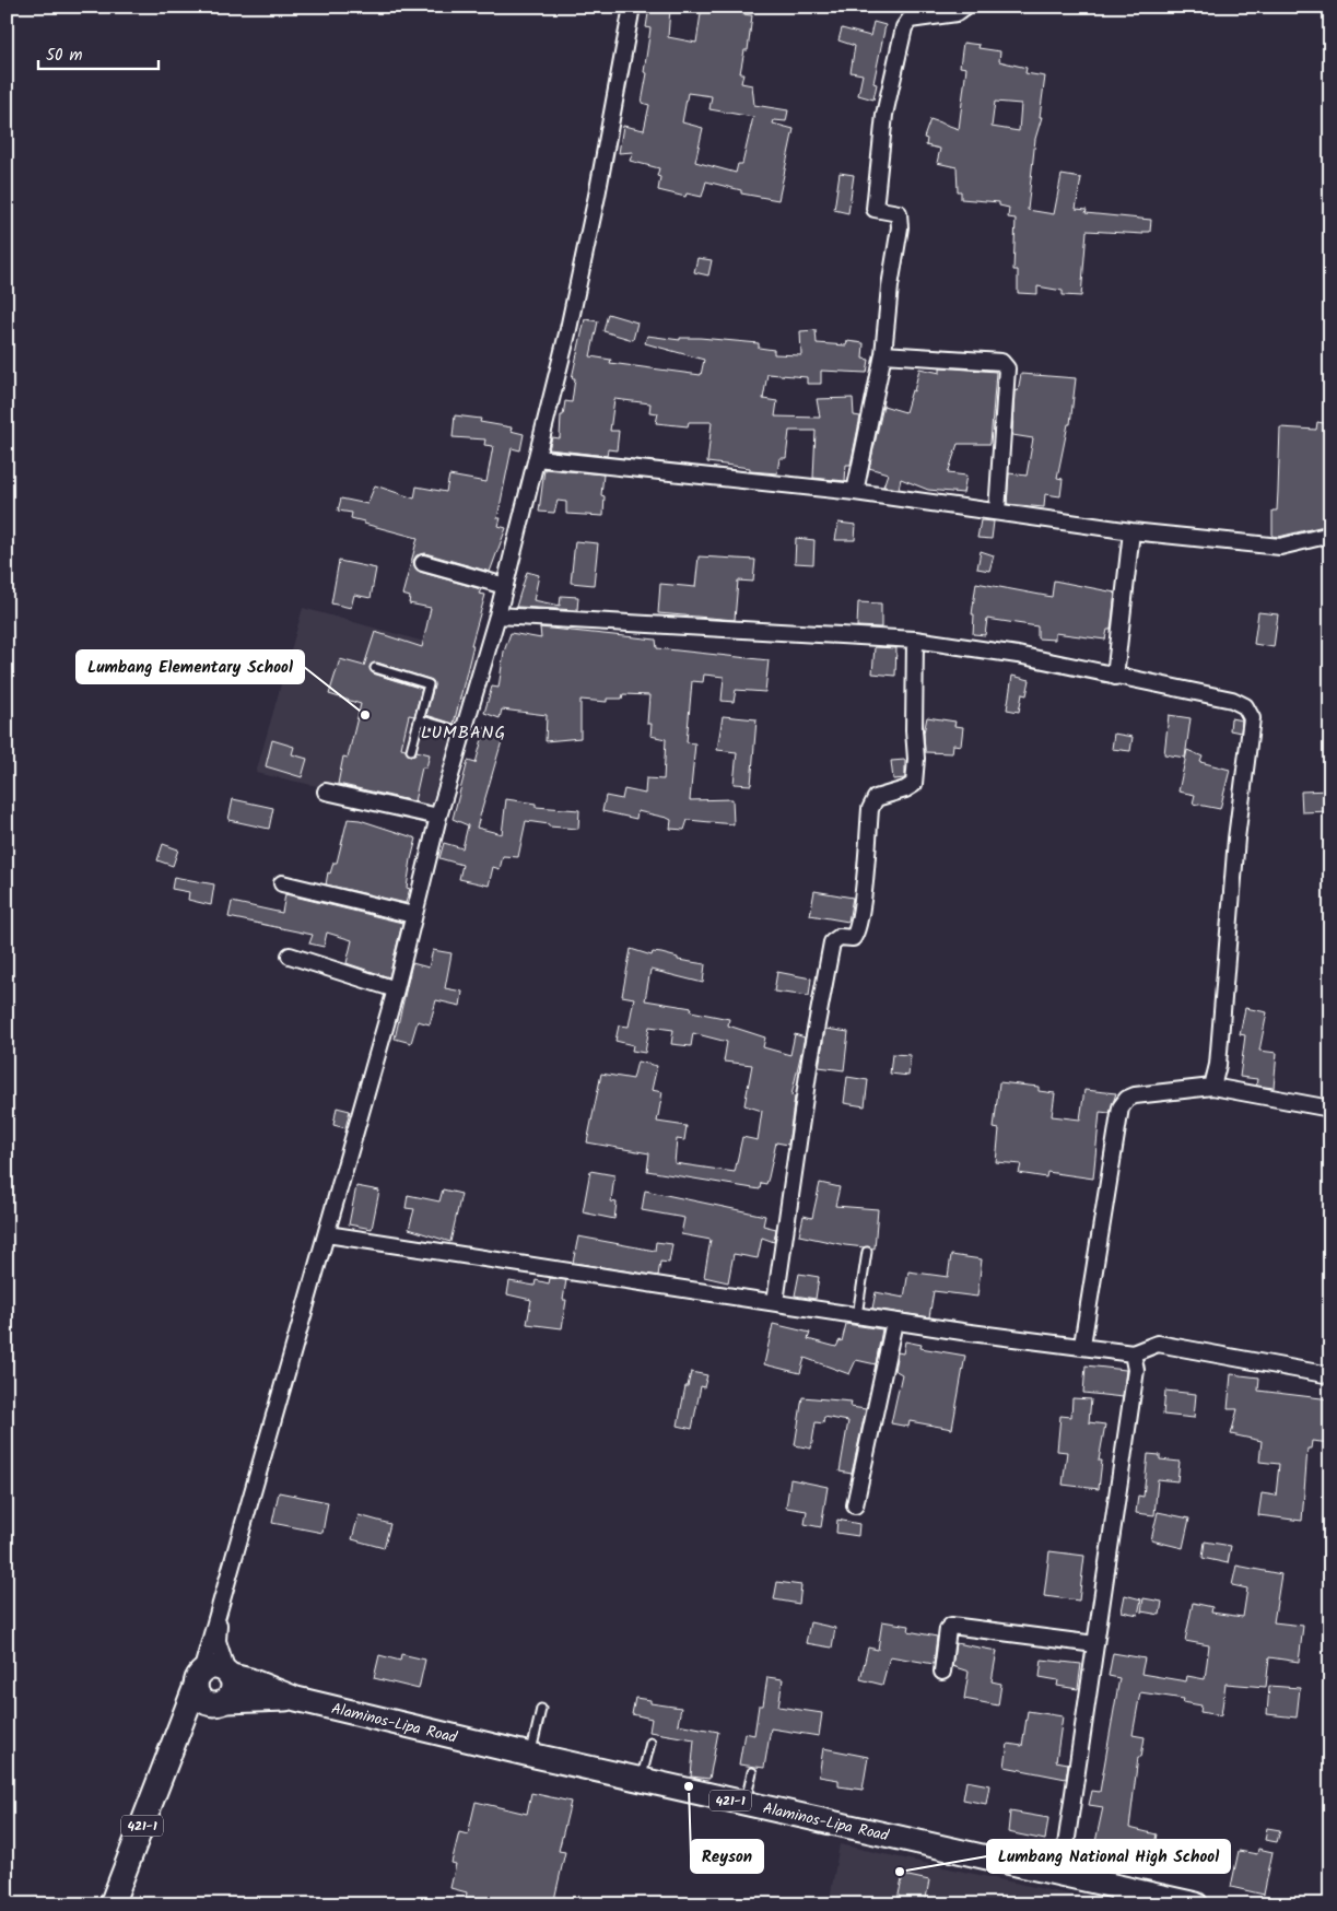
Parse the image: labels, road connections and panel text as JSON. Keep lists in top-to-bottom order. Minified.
{"streets":{"main road":["Alaminos-Lipa Road","421-1"]},"crossings":[["Alaminos-Lipa Road","421-1"]],"districts":["LUMBANG"],"places":["Lumbang Elementary School","Reyson","Lumbang National High School"],"scale_bar":"50 m"}
